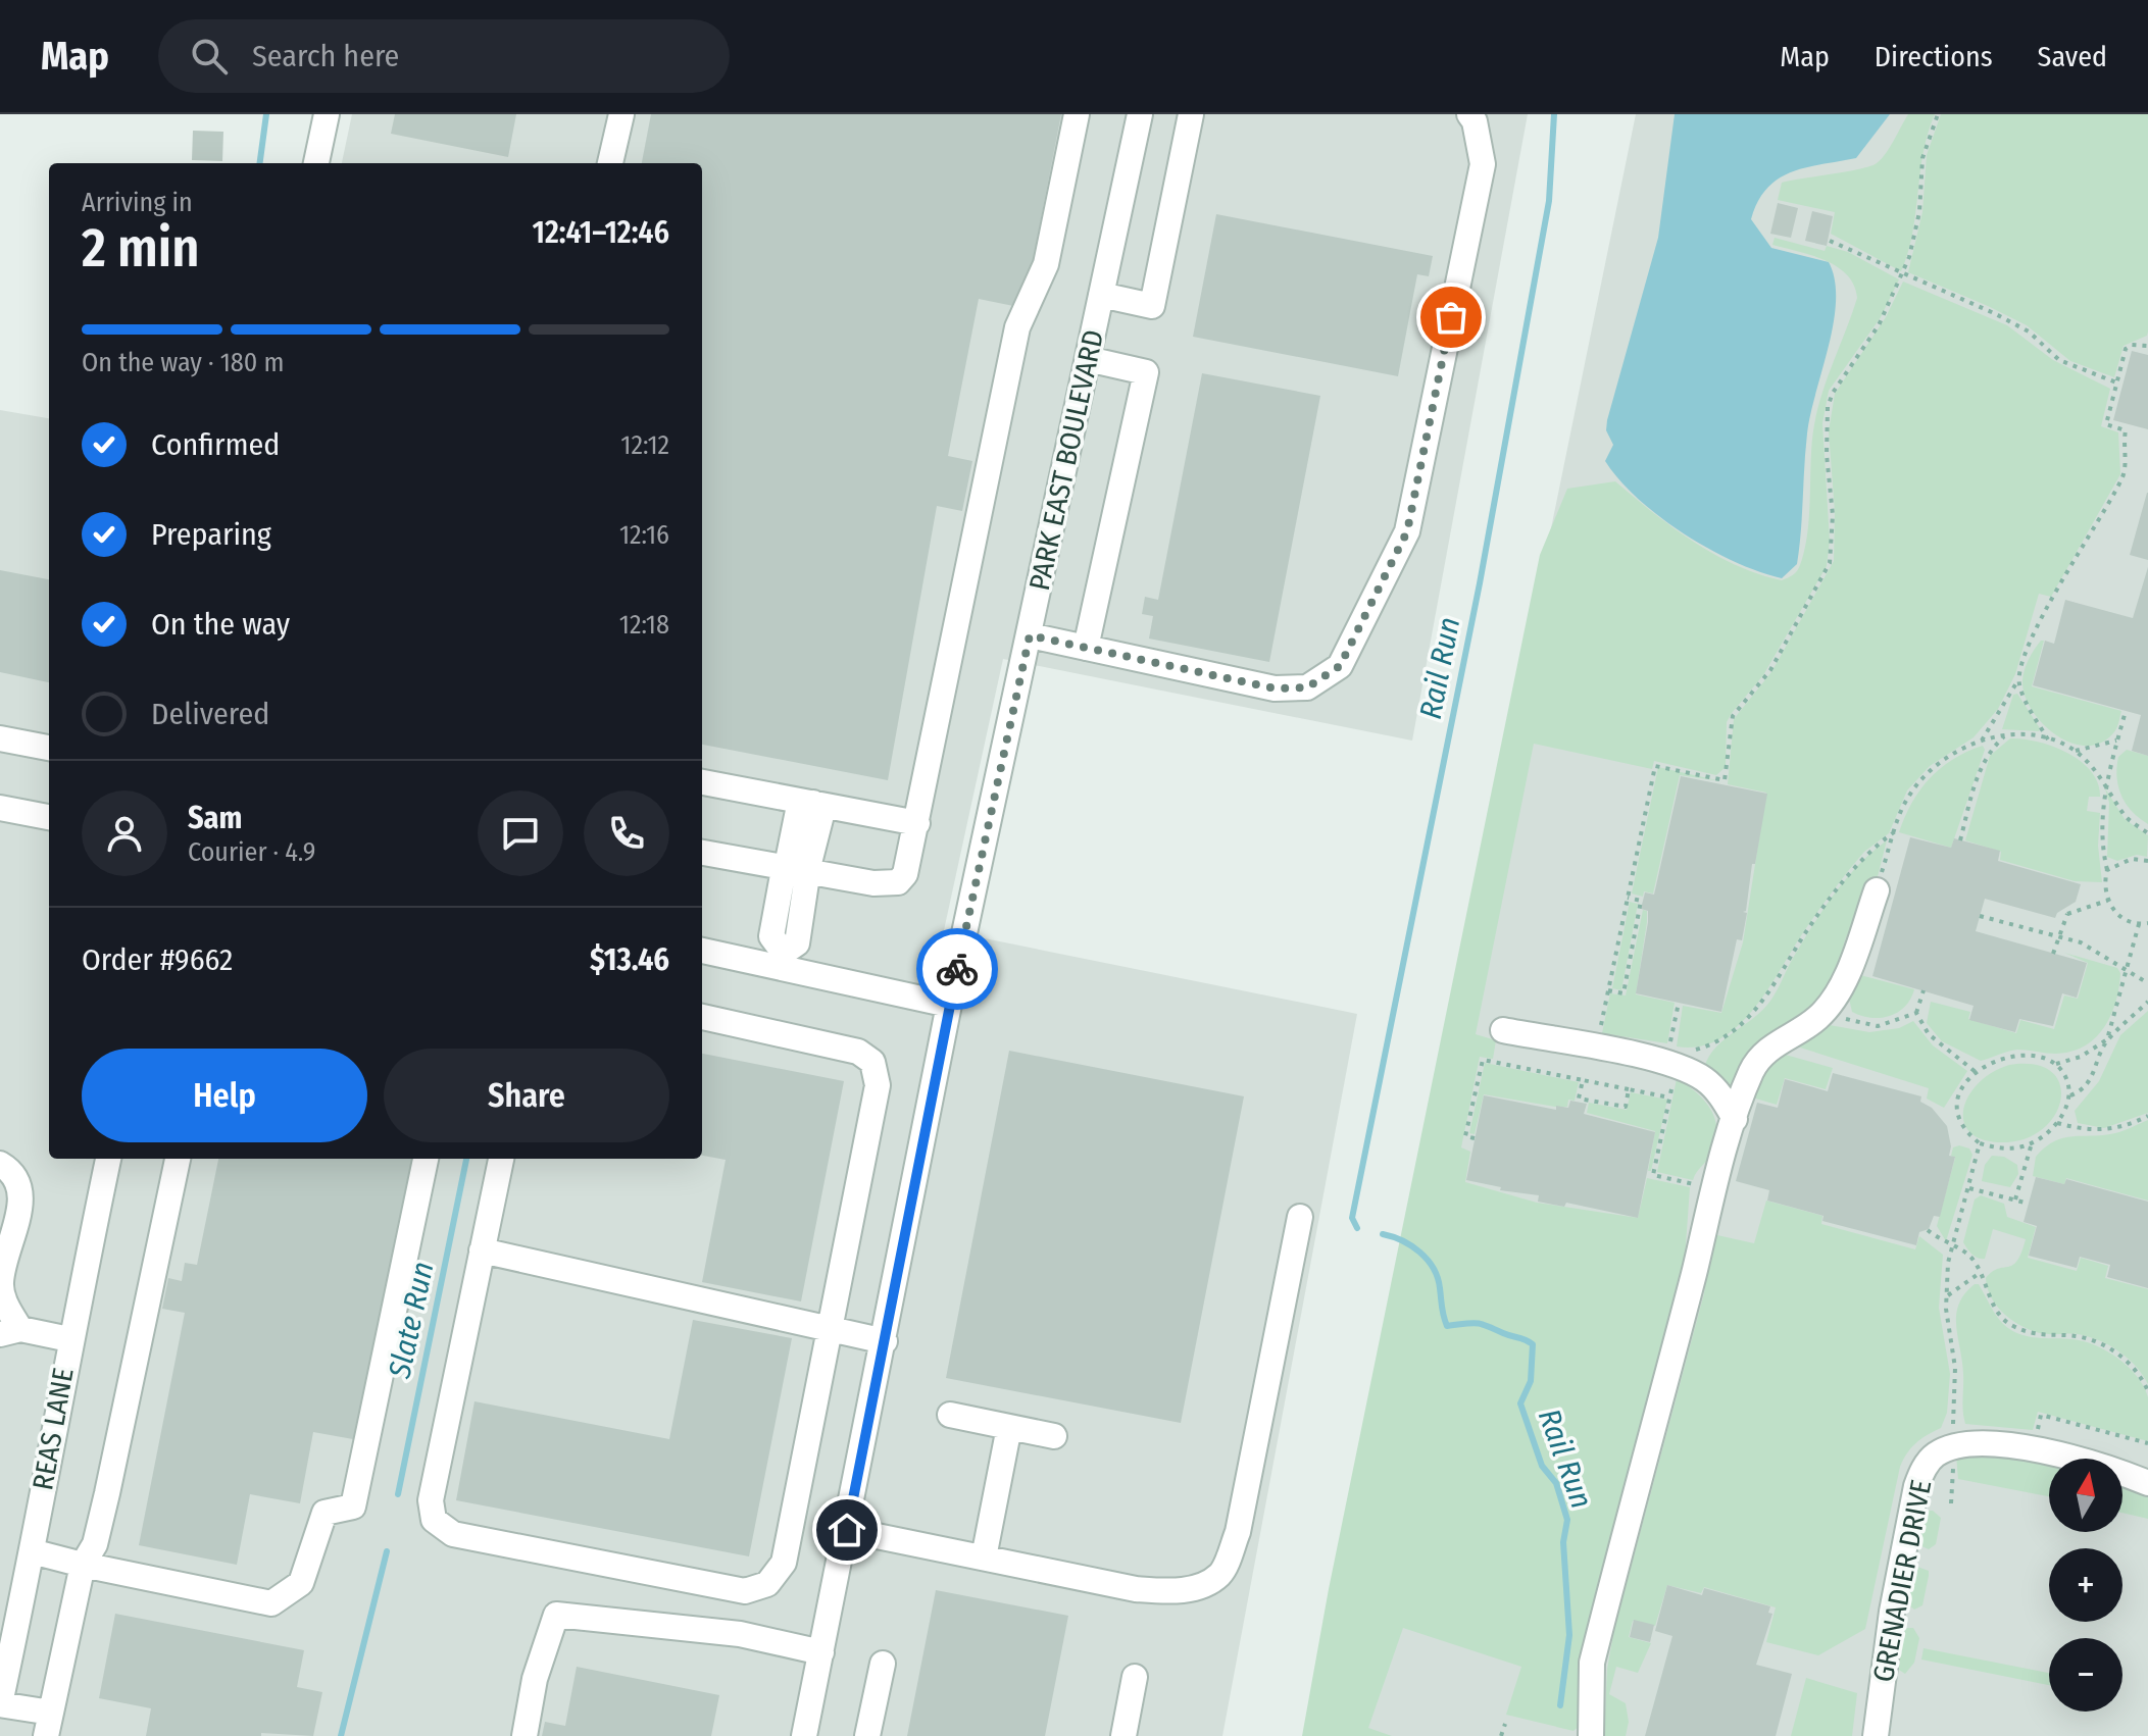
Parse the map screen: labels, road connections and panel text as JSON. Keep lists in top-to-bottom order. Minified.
{"streets":{"street":["PARK EAST BOULEVARD","REAS LANE","GRENADIER DRIVE"]},"water":["Rail Run","Slate Run"],"north":"top","page":{"header":"Map","search":"Search here","nav":["Map","Directions","Saved"],"heading":["2 min","Arriving in","12:41–12:46"],"panel":["Sam","Courier · 4.9","Order #9662","$13.46"],"bar":"On the way · 180 m","list":[["Confirmed","12:12"],["Preparing","12:16"],["On the way","12:18"],"Delivered"],"buttons":["Help","Share"],"map_buttons":["+","−"]}}
